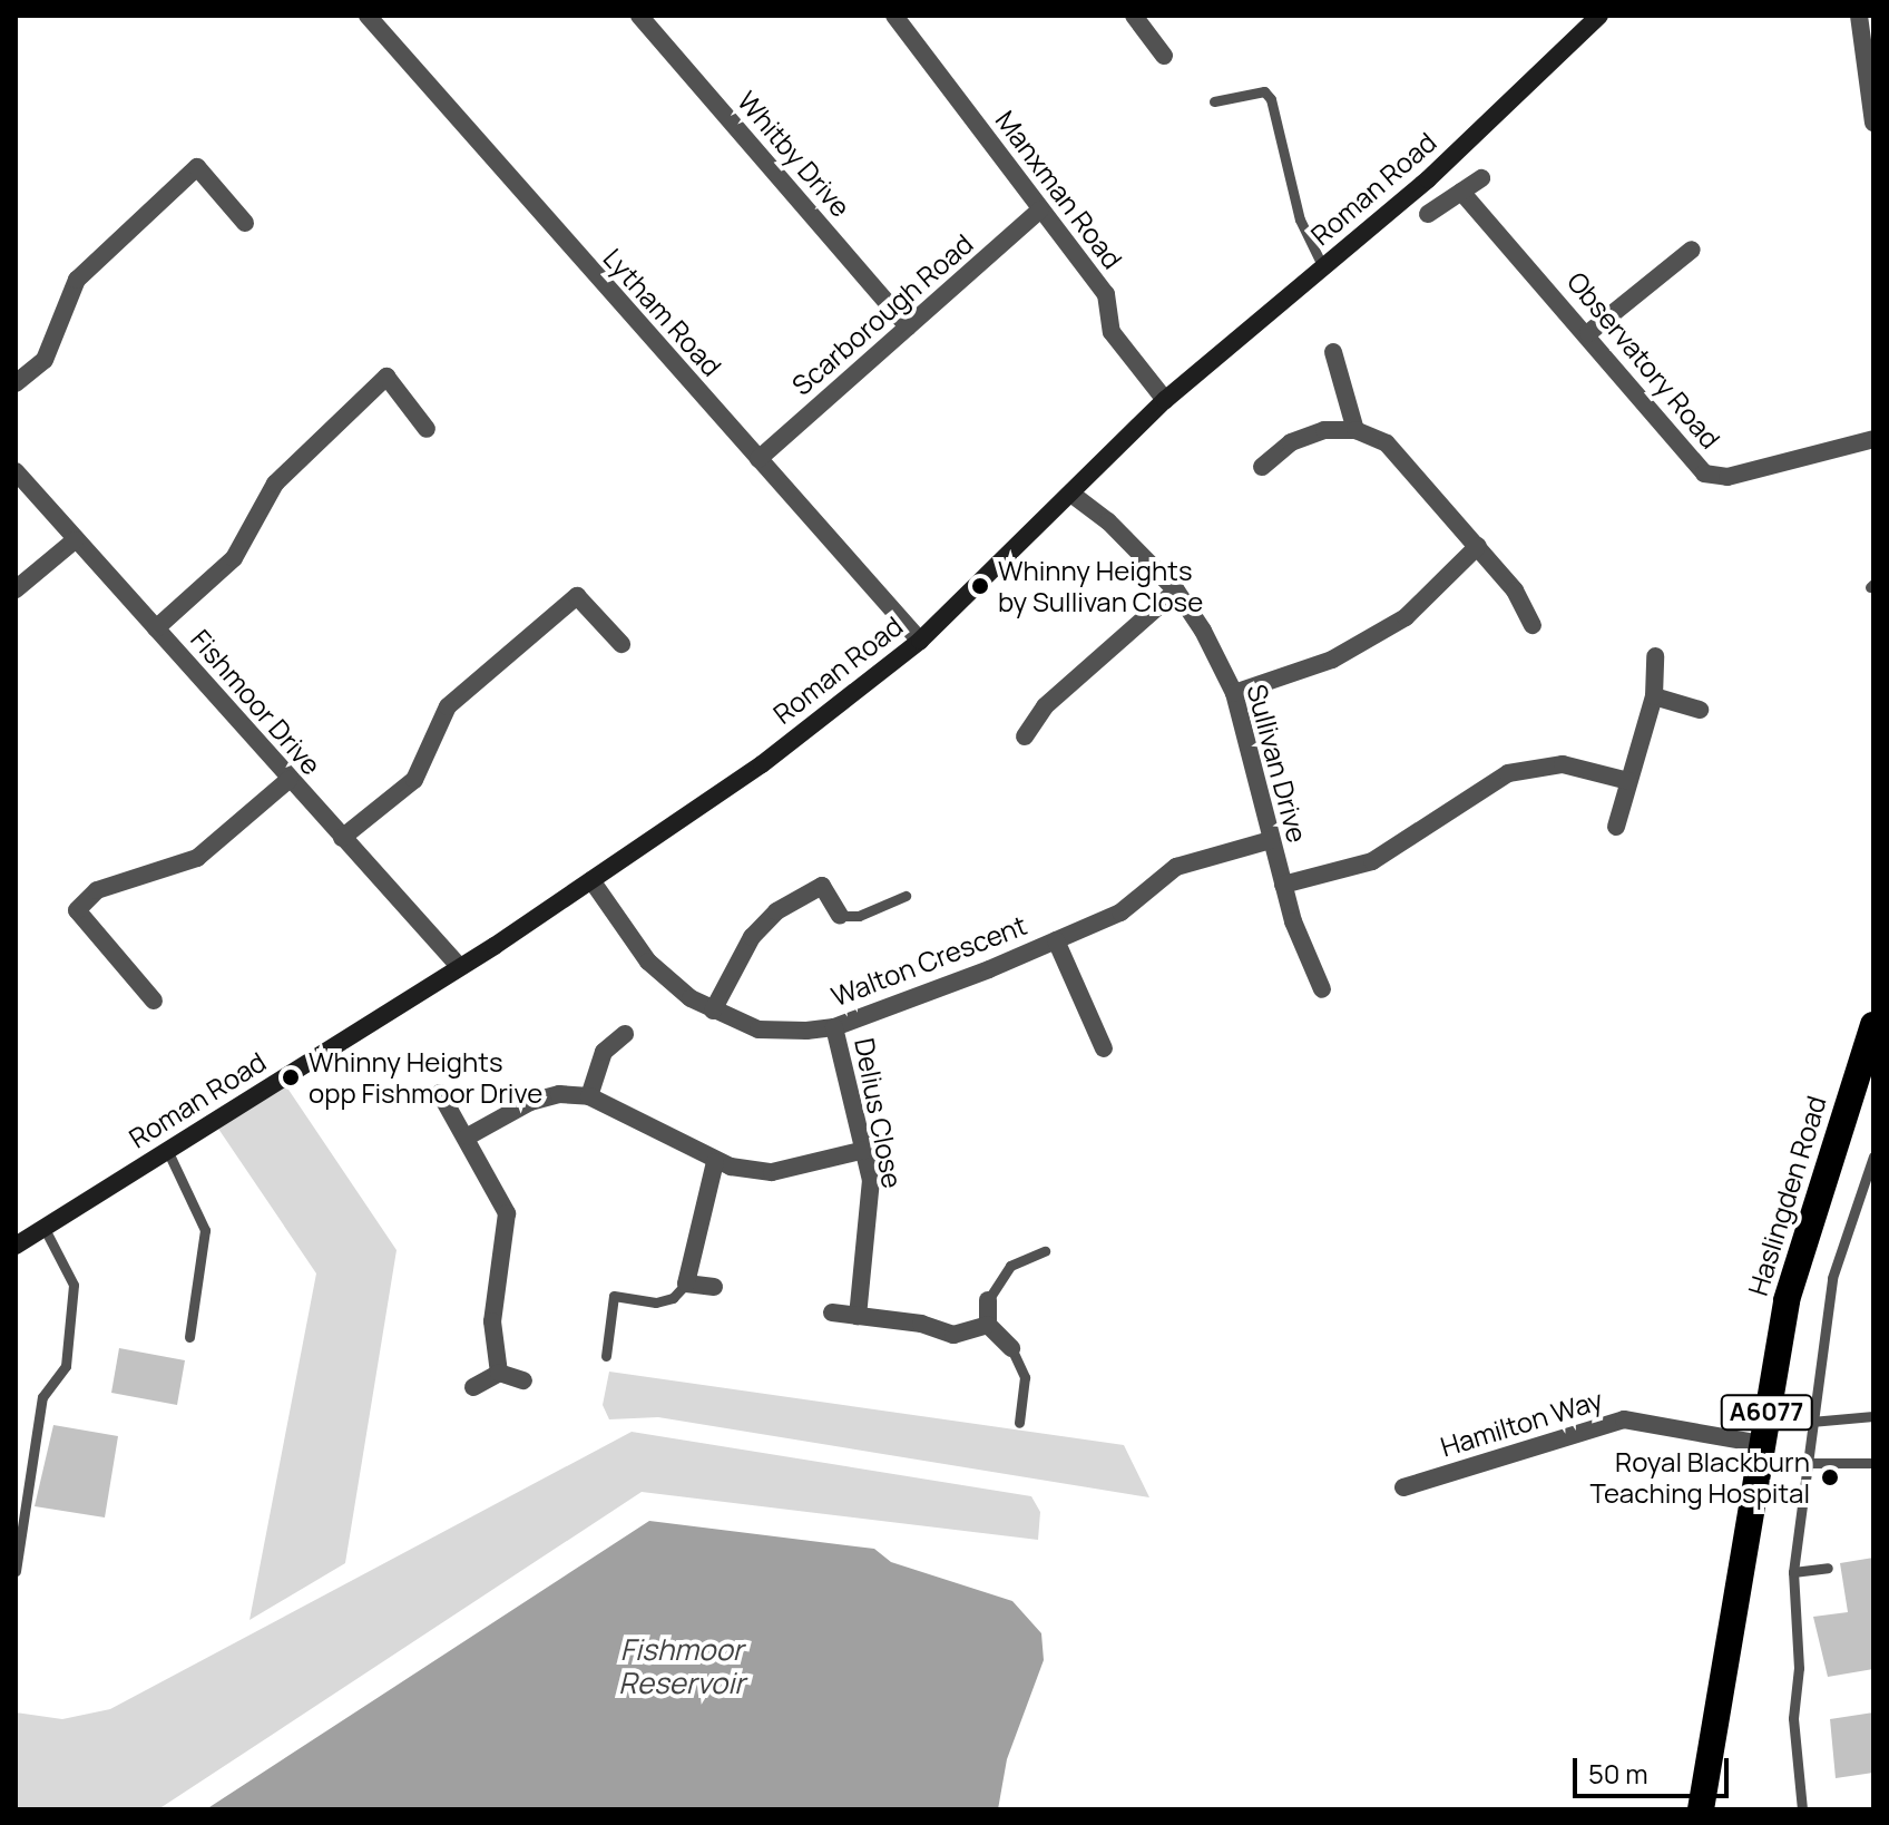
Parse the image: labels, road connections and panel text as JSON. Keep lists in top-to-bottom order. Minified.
{"streets":{"highway":["Haslingden Road","A6077"],"street":["Whitby Drive","Roman Road","Manxman Road","Lytham Road","Scarborough Road","Observatory Road","Fishmoor Drive","Sullivan Drive","Walton Crescent","Delius Close","Hamilton Way"]},"crossings":[["Whitby Drive","Scarborough Road"],["Roman Road","Manxman Road"],["Roman Road","Lytham Road"],["Roman Road","Fishmoor Drive"],["Roman Road","Sullivan Drive"],["Roman Road","Walton Crescent"],["Manxman Road","Scarborough Road"],["Lytham Road","Scarborough Road"],["Sullivan Drive","Walton Crescent"],["Walton Crescent","Delius Close"],["Haslingden Road","Hamilton Way"]],"water":["Fishmoor Reservoir"],"places":["Whinny Heights by Sullivan Close","Whinny Heights opp Fishmoor Drive","Royal Blackburn Teaching Hospital"],"scale_bar":"50 m"}
